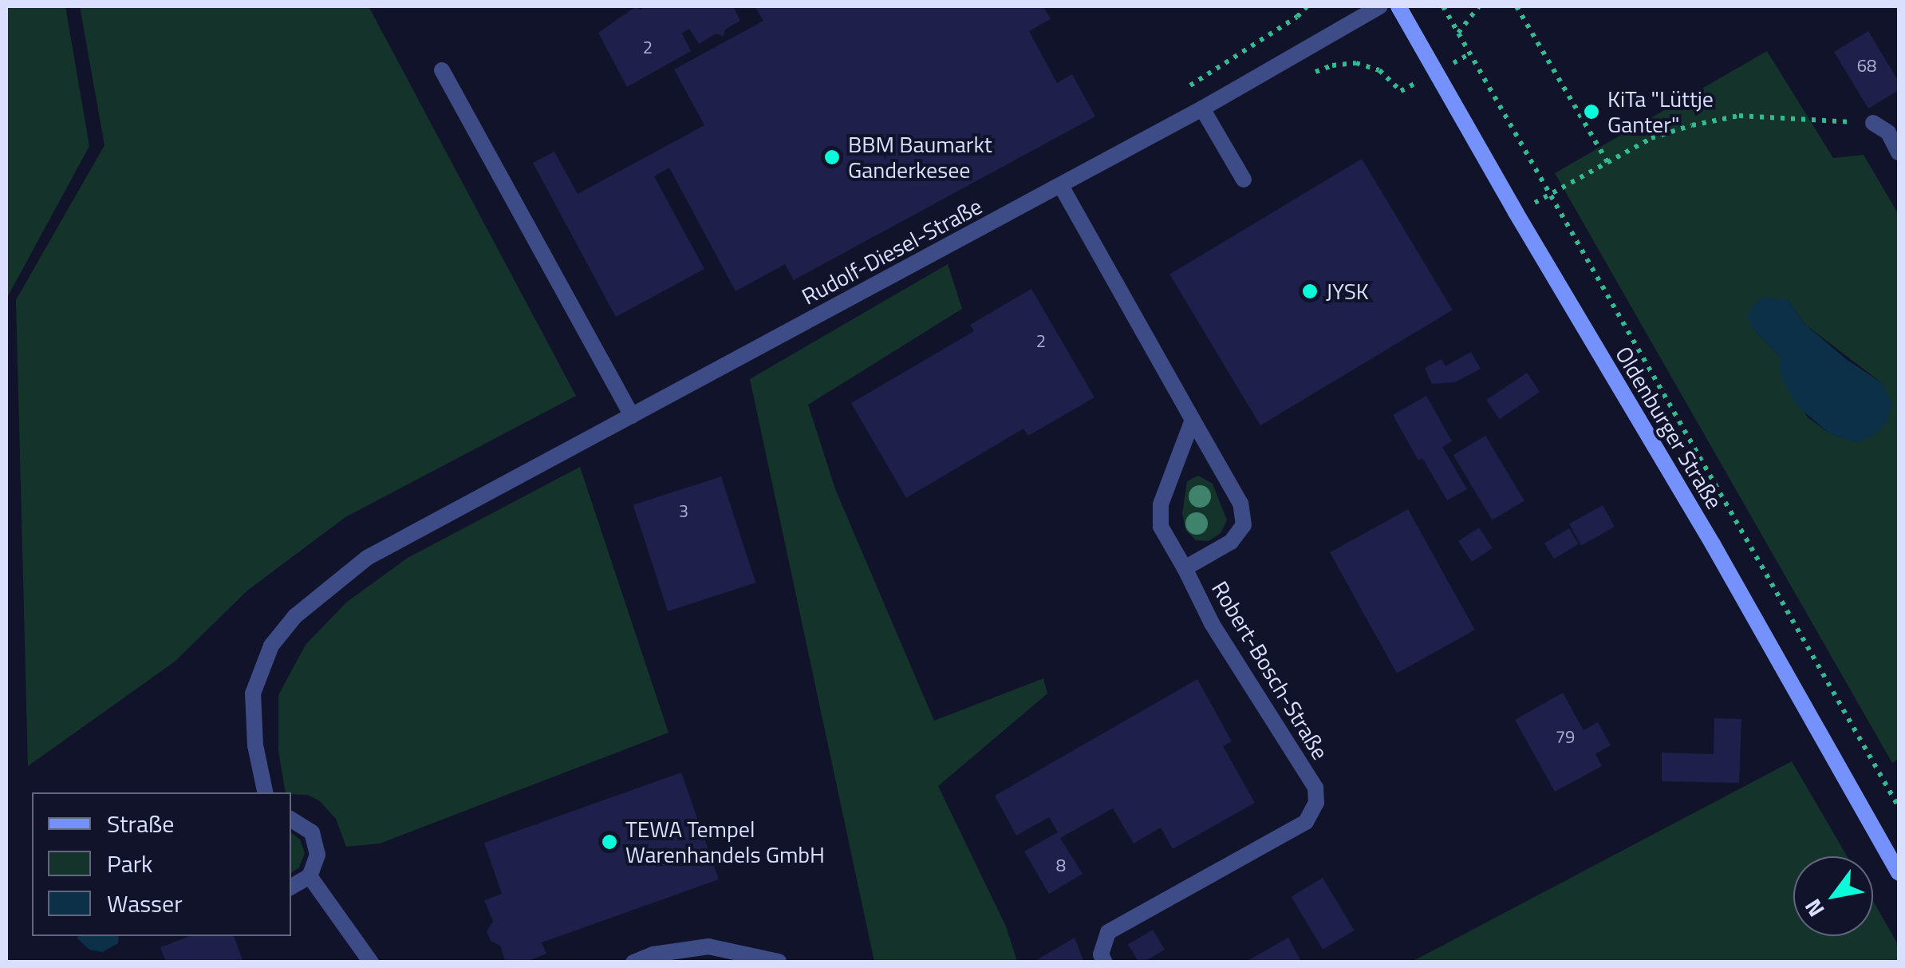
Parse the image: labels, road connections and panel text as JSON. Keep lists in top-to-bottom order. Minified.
{"streets":{"main road":["Oldenburger Straße"],"street":["Rudolf-Diesel-Straße","Robert-Bosch-Straße"]},"crossings":[["Rudolf-Diesel-Straße","Robert-Bosch-Straße"]],"places":["KiTa \"Lüttje Ganter\"","BBM Baumarkt Ganderkesee","JYSK","TEWA Tempel Warenhandels GmbH"],"house_numbers":["2","68","2","3","79","8"],"legend":["Straße","Park","Wasser"],"north":"bottom left"}
